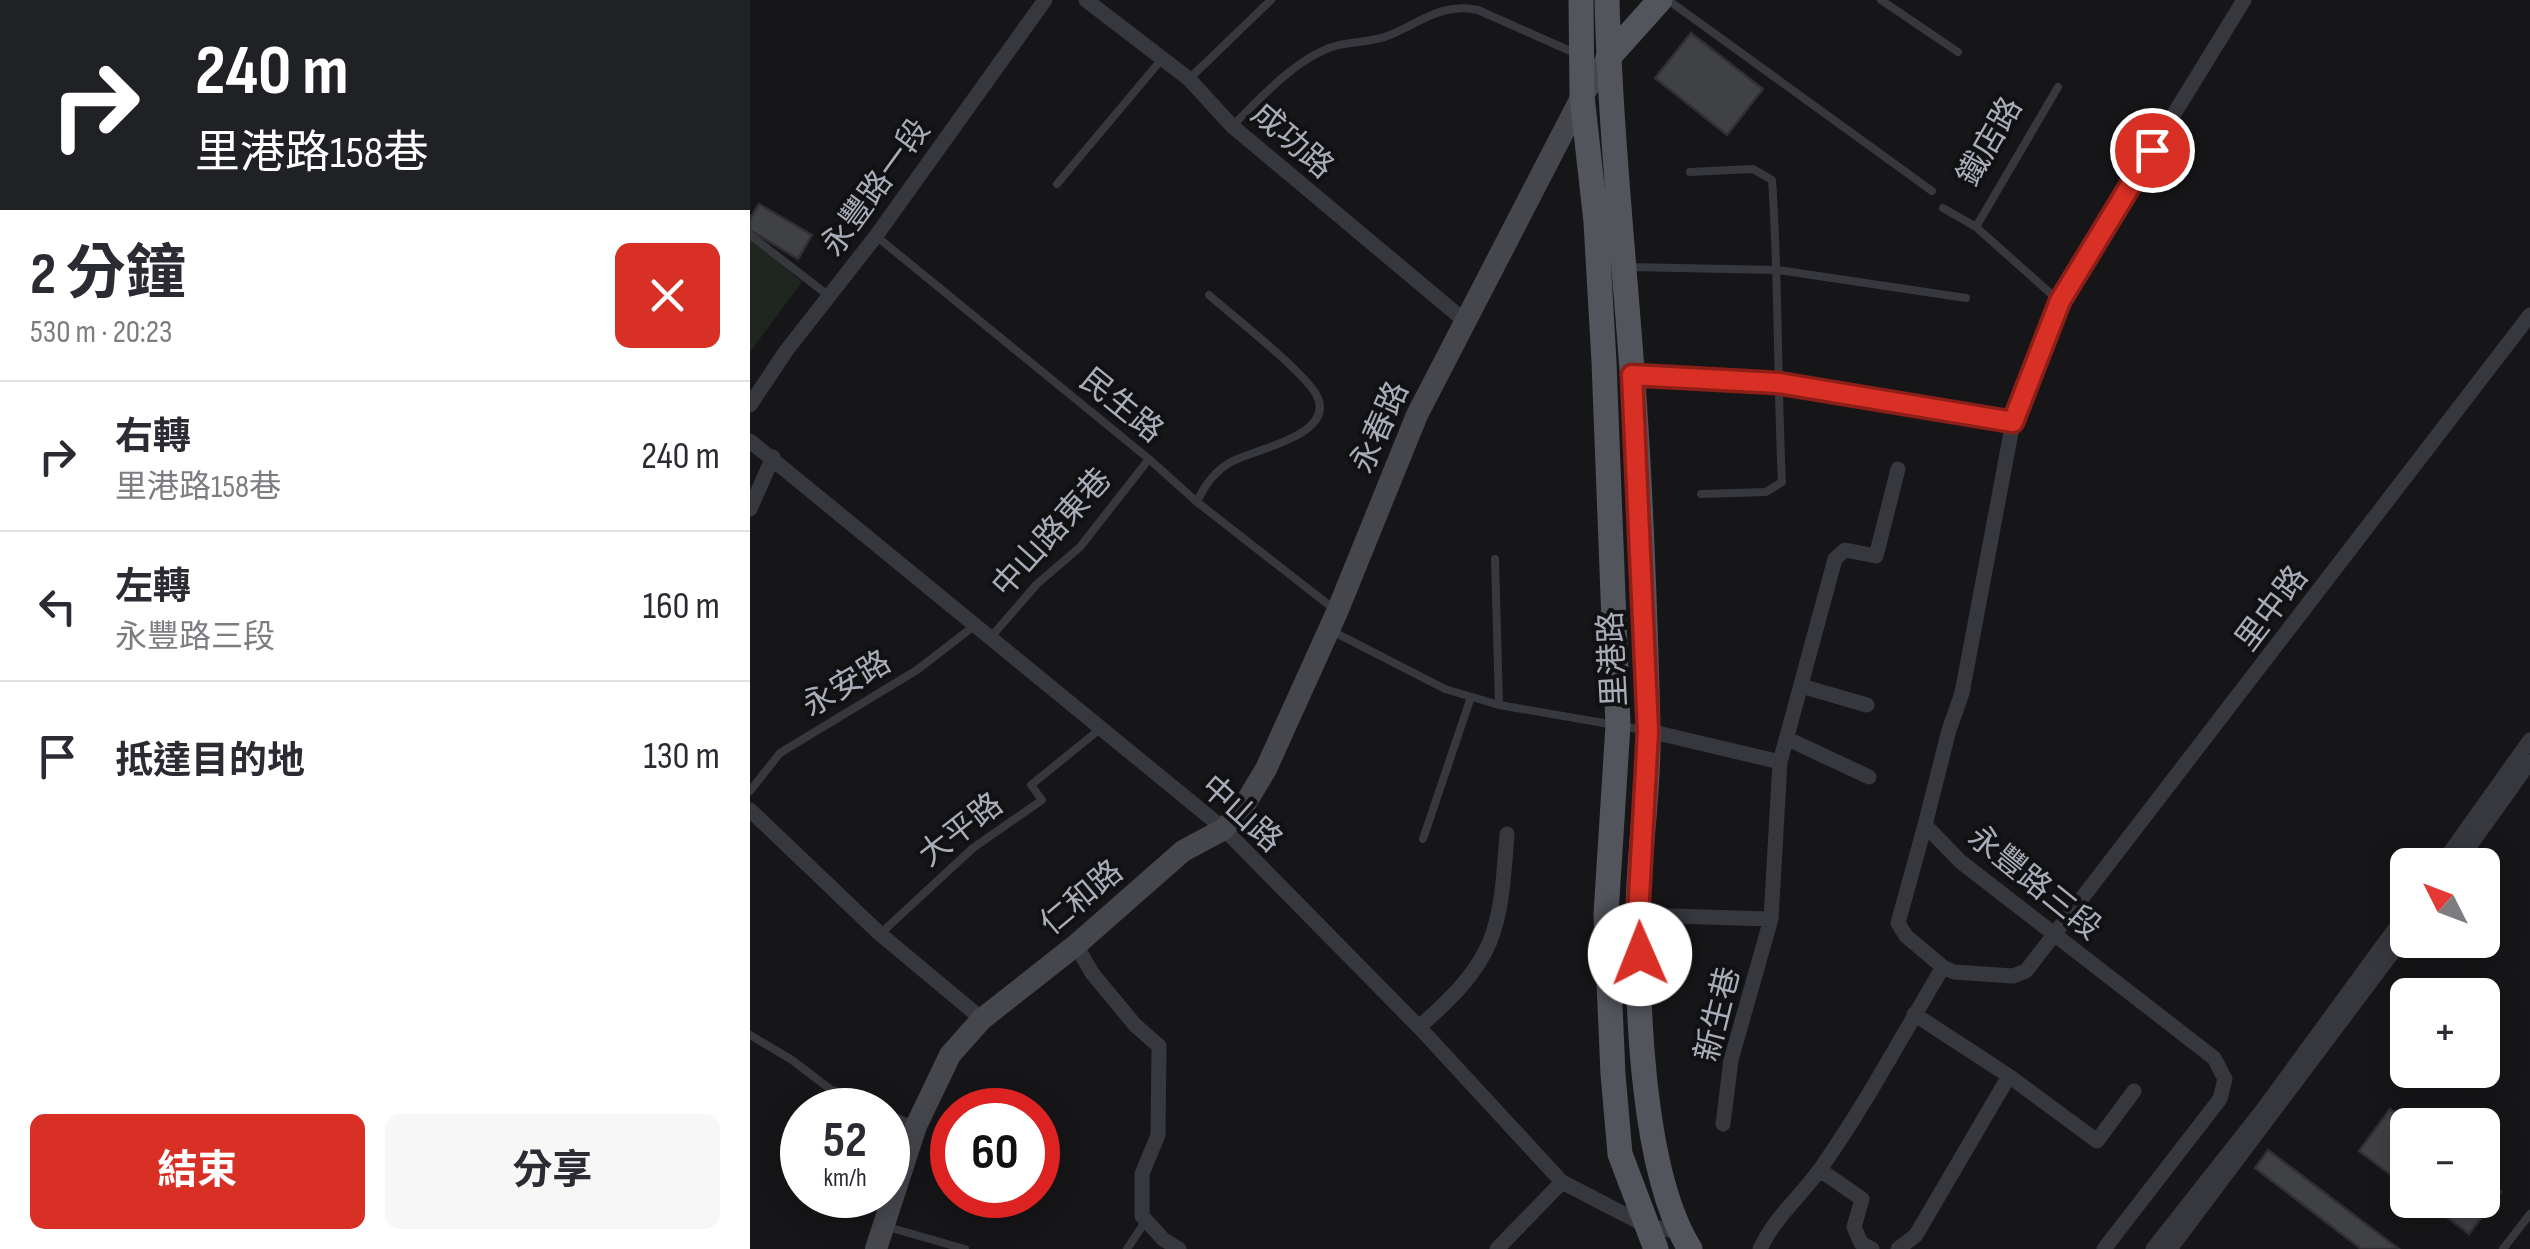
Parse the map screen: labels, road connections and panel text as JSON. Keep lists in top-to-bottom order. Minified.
{"streets":{"main road":["里港路"],"street":["成功路","永豐路一段","永春路","里中路","中山路","永豐路三段","仁和路","新生巷"],"lane":["鐵店路","民生路","中山路東巷","永安路","大平路"]},"crossings":[["成功路","永春路"],["永豐路一段","民生路"],["民生路","永春路"],["民生路","中山路東巷"],["民生路","里港路"],["永春路","里港路"],["永春路","中山路"],["永春路","仁和路"],["中山路東巷","中山路"],["里中路","永豐路三段"],["里港路","中山路"],["永安路","中山路"],["中山路","大平路"],["中山路","仁和路"]],"north":"top left","page":{"turn":["240 m","里港路158巷"],"heading":["2 分鐘","530 m · 20:23"],"list":[{"name":"右轉","note":"里港路158巷","value":"240 m"},{"name":"左轉","note":"永豐路三段","value":"160 m"},{"name":"抵達目的地","value":"130 m"}],"map_buttons":["+","−"],"speed":"52 km/h","limit":"60","buttons":["結束","分享"]}}
